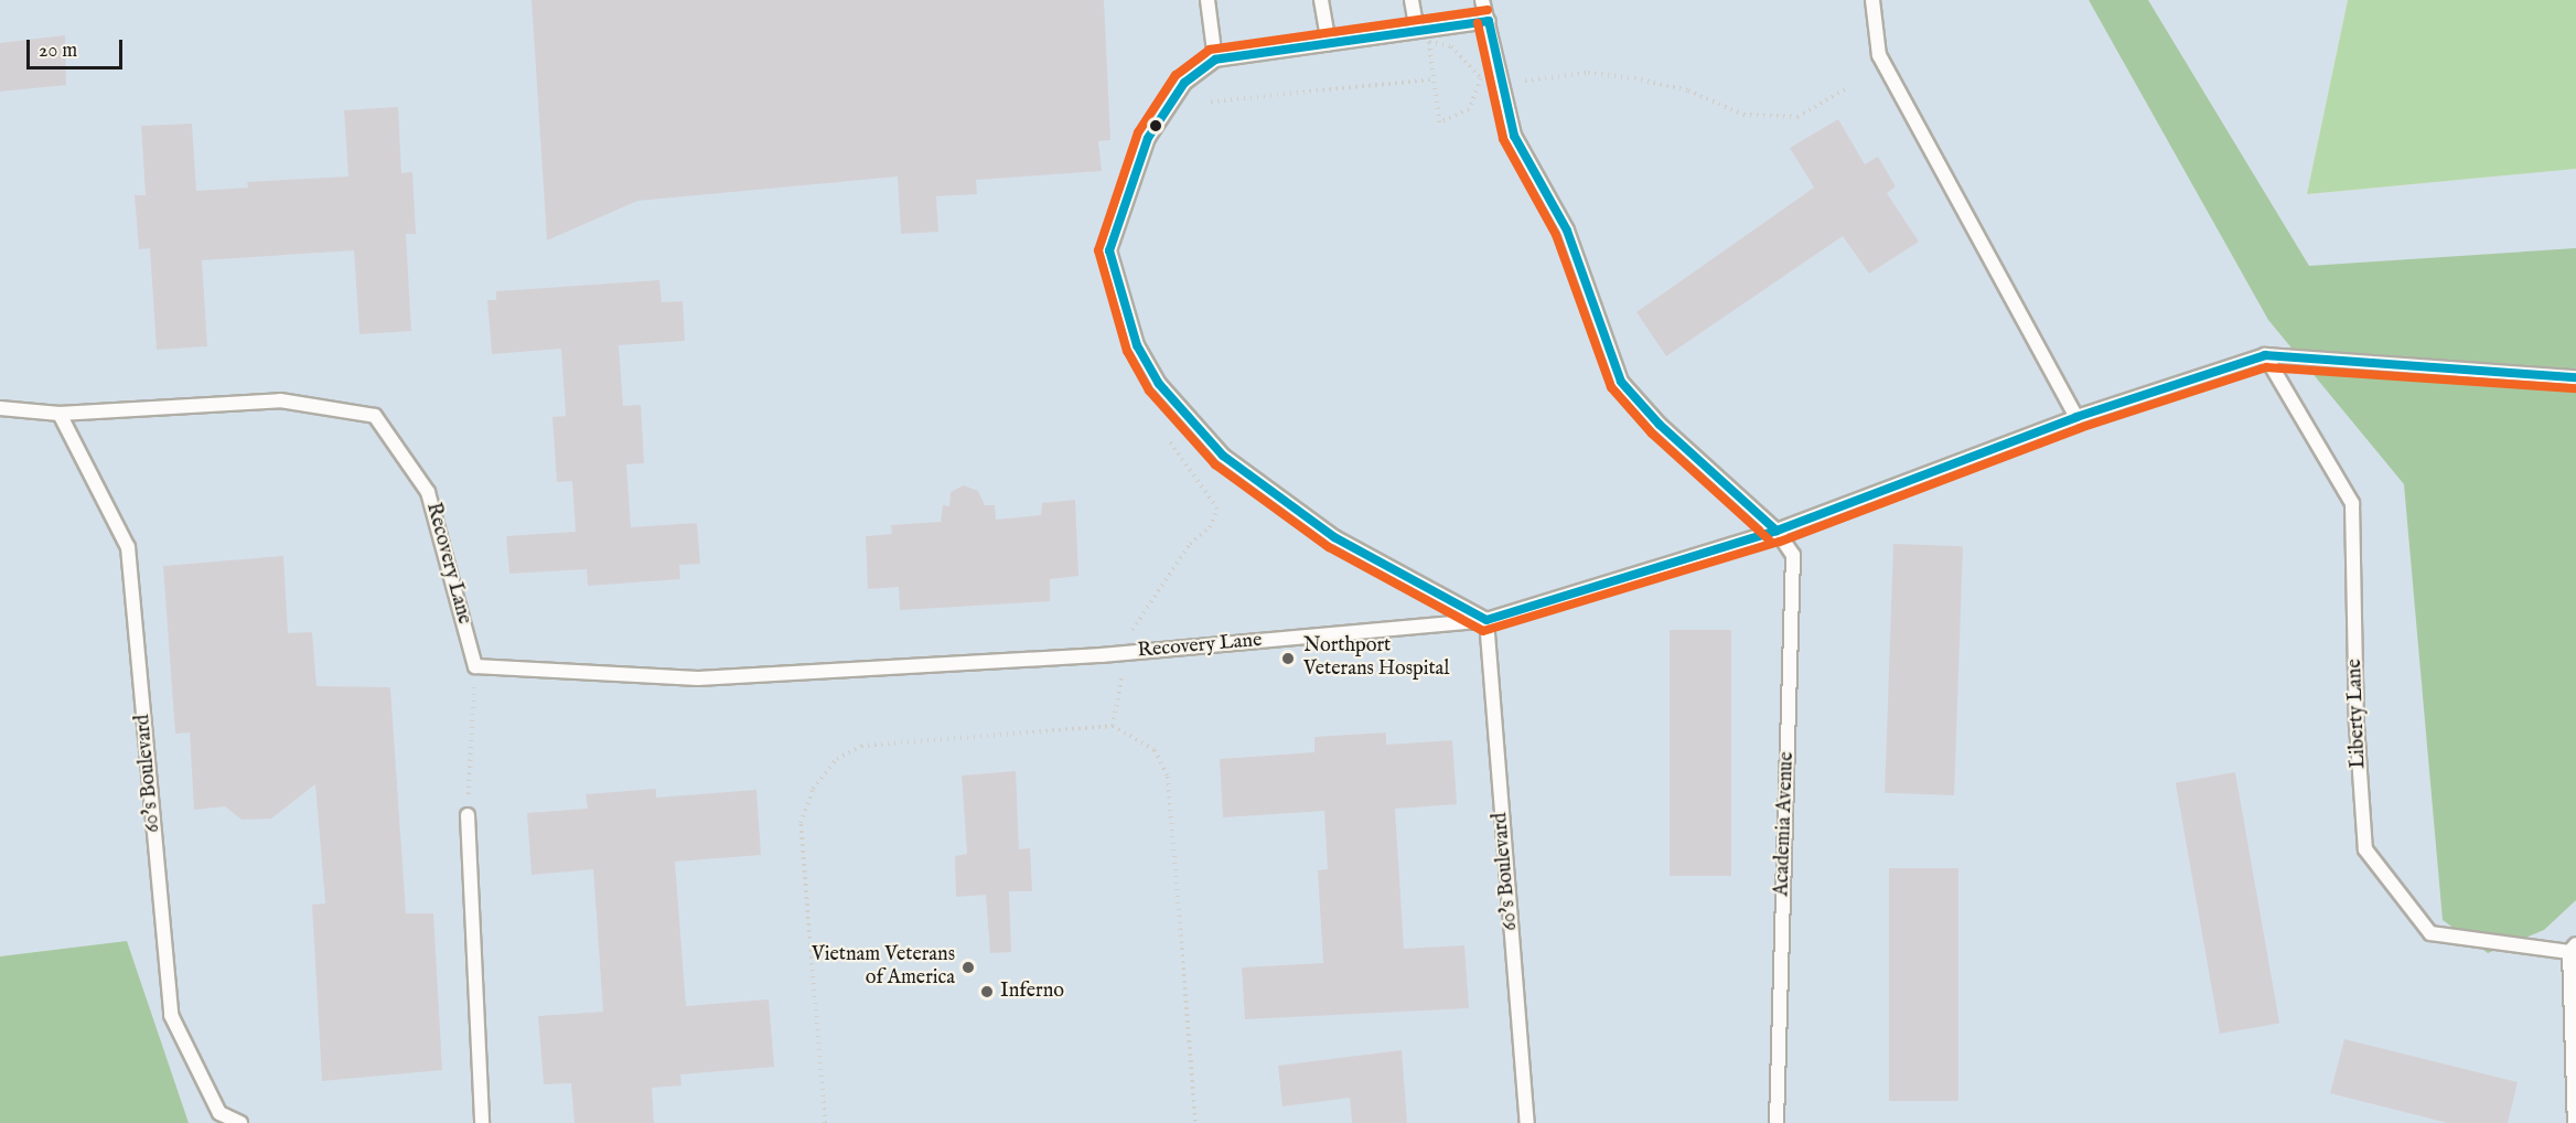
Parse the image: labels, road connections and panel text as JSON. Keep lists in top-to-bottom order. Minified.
{"streets":{"lane":["Recovery Lane","Liberty Lane","60's Boulevard","Academia Avenue"]},"crossings":[["Recovery Lane","Liberty Lane"],["Recovery Lane","60's Boulevard"],["Recovery Lane","Academia Avenue"]],"places":["Northport Veterans Hospital","Vietnam Veterans of America","Inferno"],"scale_bar":"20 m"}
